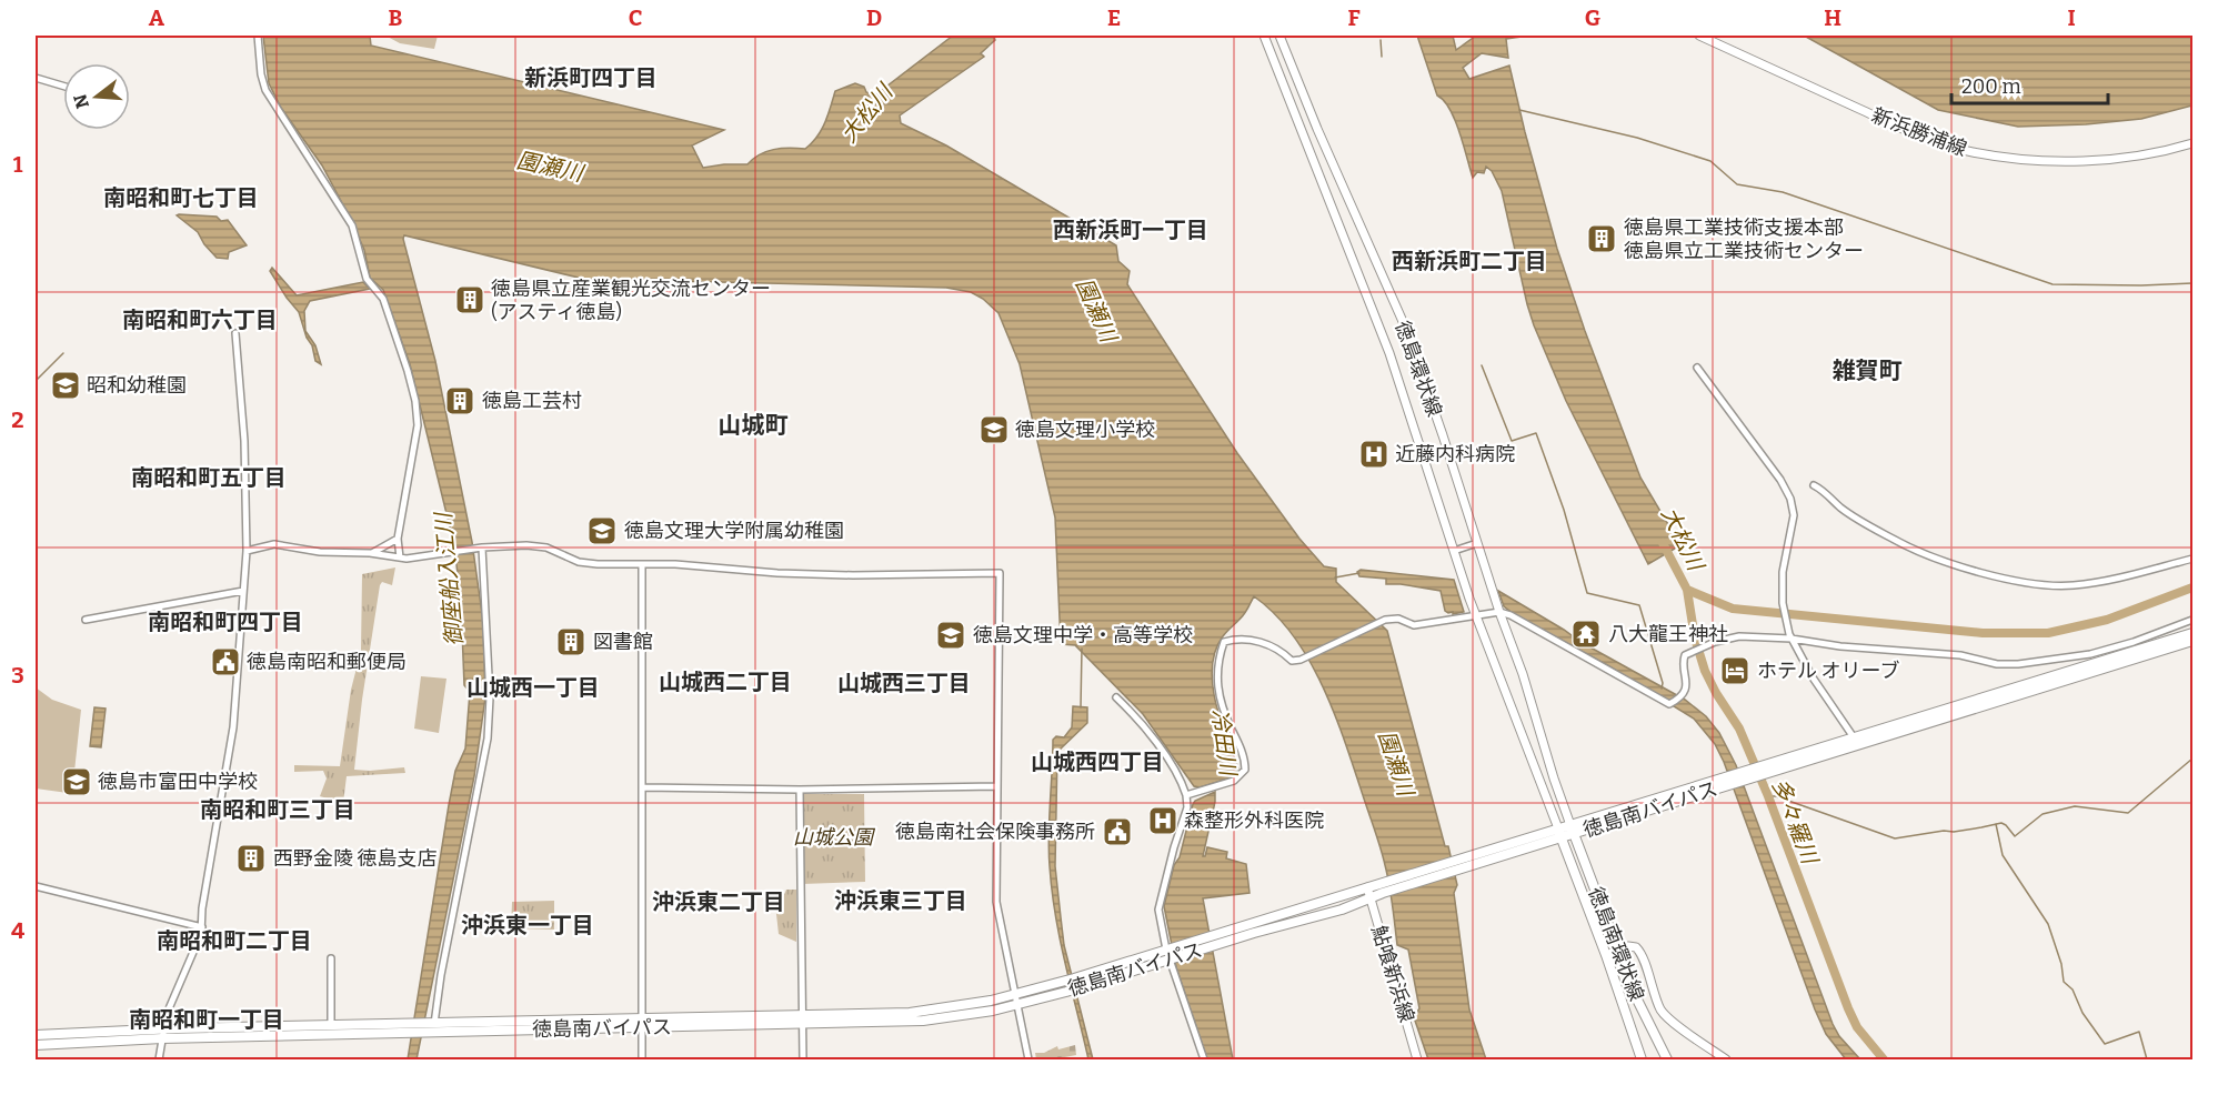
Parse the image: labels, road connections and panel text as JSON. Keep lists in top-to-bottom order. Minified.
{"streets":{"highway":["徳島南バイパス","徳島南環状線"],"main road":["新浜勝浦線","徳島環状線","鮎喰新浜線"]},"crossings":[["徳島環状線","徳島南バイパス"],["徳島環状線","徳島南環状線"],["徳島南バイパス","徳島南環状線"],["徳島南バイパス","鮎喰新浜線"]],"districts":["新浜町四丁目","南昭和町七丁目","西新浜町一丁目","西新浜町二丁目","南昭和町六丁目","雑賀町","山城町","南昭和町五丁目","南昭和町四丁目","山城西二丁目","山城西三丁目","山城西一丁目","山城西四丁目","南昭和町三丁目","沖浜東三丁目","沖浜東二丁目","沖浜東一丁目","南昭和町二丁目","南昭和町一丁目"],"water":["大松川","園瀬川","御座船入江川","冷田川","多々羅川"],"parks":["山城公園"],"places":{"building":["徳島県工業技術支援本部 徳島県立工業技術センター","徳島県立産業観光交流センター (アスティ徳島)","徳島工芸村","図書館","西野金陵 徳島支店"],"school or university":["昭和幼稚園","徳島文理小学校","徳島文理大学附属幼稚園","徳島文理中学・高等学校","徳島市富田中学校"],"hospital":["近藤内科病院","森整形外科医院"],"temple":["八大龍王神社"],"public building":["徳島南昭和郵便局","徳島南社会保険事務所"],"hotel":["ホテル オリーブ"]},"scale_bar":"200 m","north":"left","grid":{"columns":["A","B","C","D","E","F","G","H","I"],"rows":["1","2","3","4"]}}
